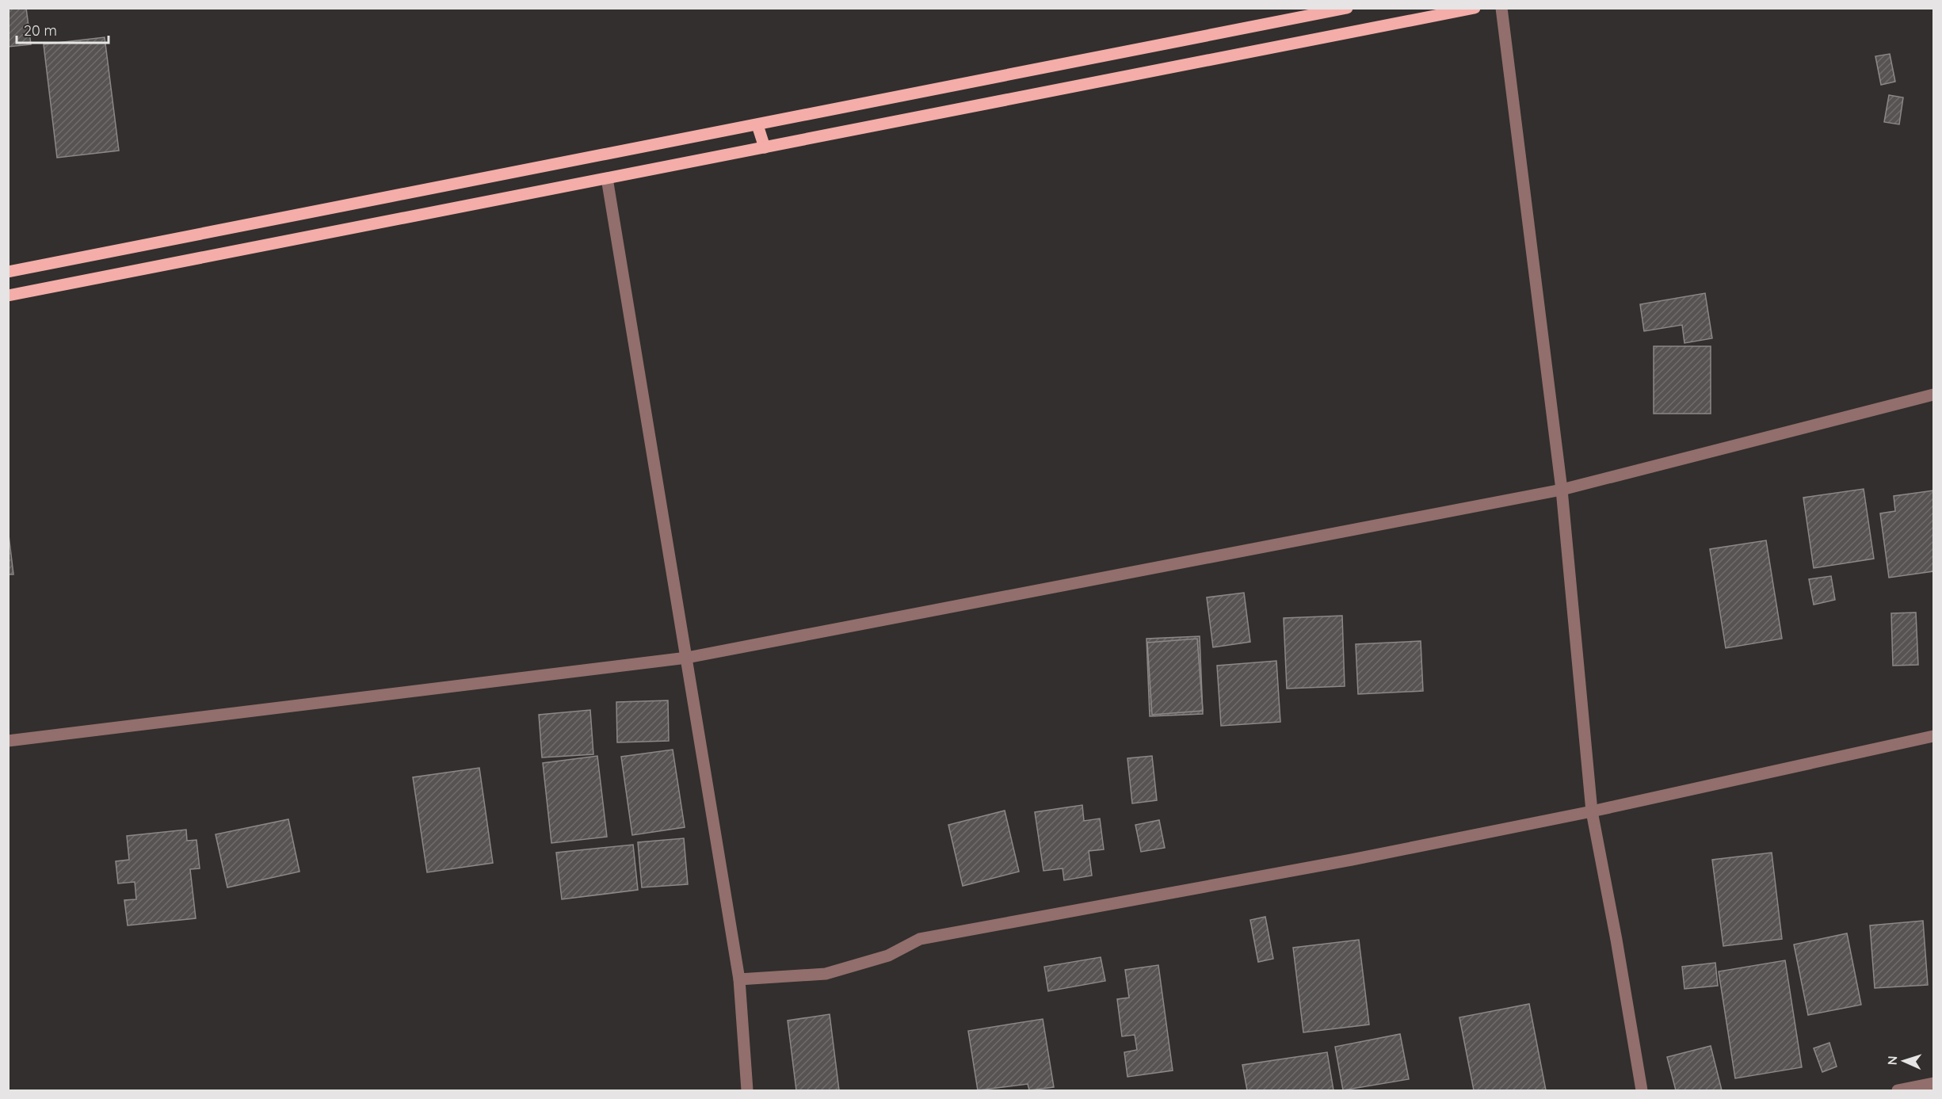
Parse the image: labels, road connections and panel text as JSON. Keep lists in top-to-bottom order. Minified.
{"scale_bar":"20 m","north":"left"}
